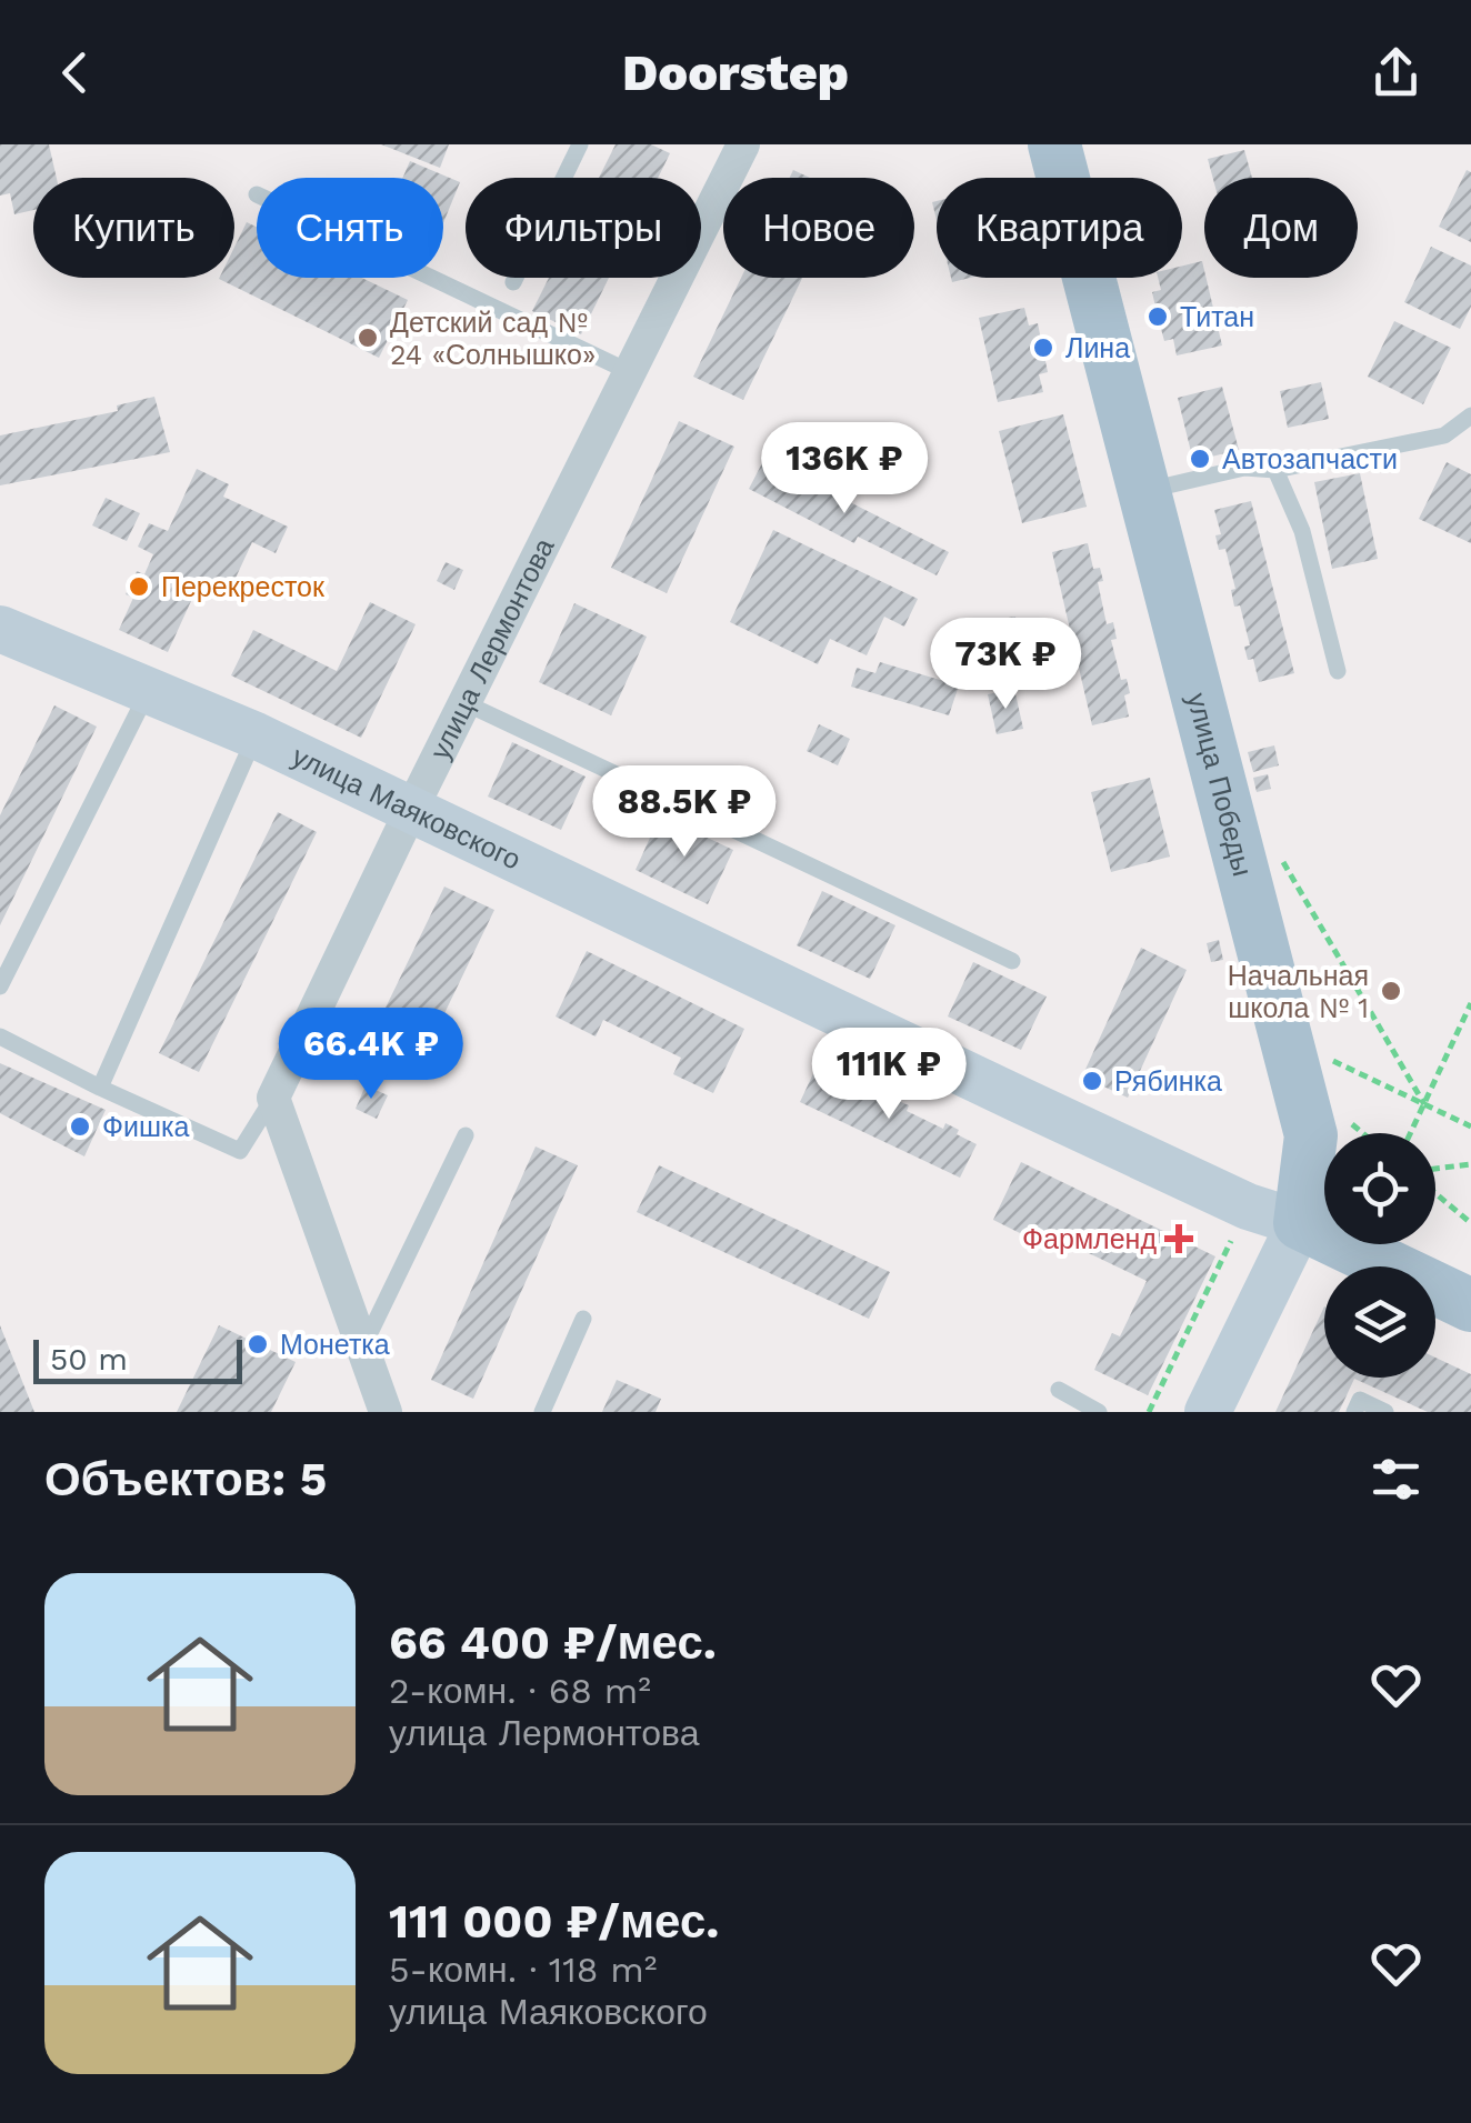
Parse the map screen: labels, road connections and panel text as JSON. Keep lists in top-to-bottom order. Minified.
{"streets":{"main road":["улица Победы","улица Маяковского"],"street":["улица Лермонтова"]},"crossings":[["улица Лермонтова","улица Маяковского"],["улица Победы","улица Маяковского"]],"places":{"other":["Титан","Детский сад № 24 «Солнышко»","Лина","Автозапчасти","Перекресток","Начальная школа № 1","Рябинка","Фишка","Монетка"],"health":["Фармленд"]},"scale_bar":"50 m","page":{"header":"Doorstep","chip":["Купить","Снять","Фильтры","Новое","Квартира","Дом"],"price":["136K ₽","73K ₽","88.5K ₽","66.4K ₽","111K ₽"],"scale":"50 m","heading":"Объектов: 5","list":[{"name":"66 400 ₽/мес.","note":"2-комн. · 68 m² · улица Лермонтова"},{"name":"111 000 ₽/мес.","note":"5-комн. · 118 m² · улица Маяковского"}]}}
